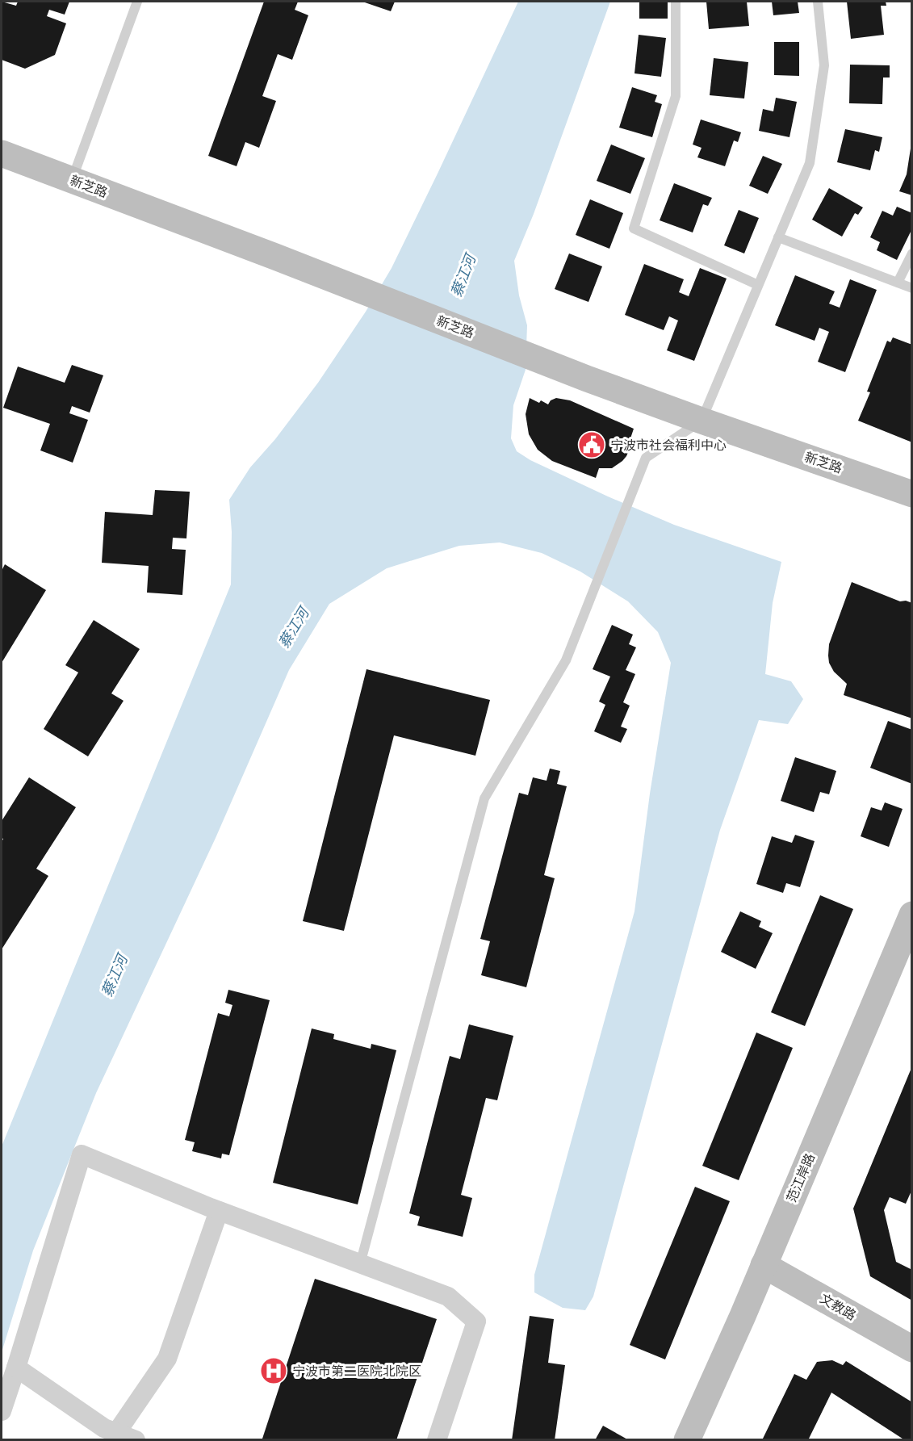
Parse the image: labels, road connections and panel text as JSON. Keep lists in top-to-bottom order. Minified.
{"streets":{"main road":["新芝路","范江岸路","文教路"]},"crossings":[["范江岸路","文教路"]],"water":["蔡江河"],"places":{"public building":["宁波市社会福利中心"],"hospital":["宁波市第二医院北院区"]}}
